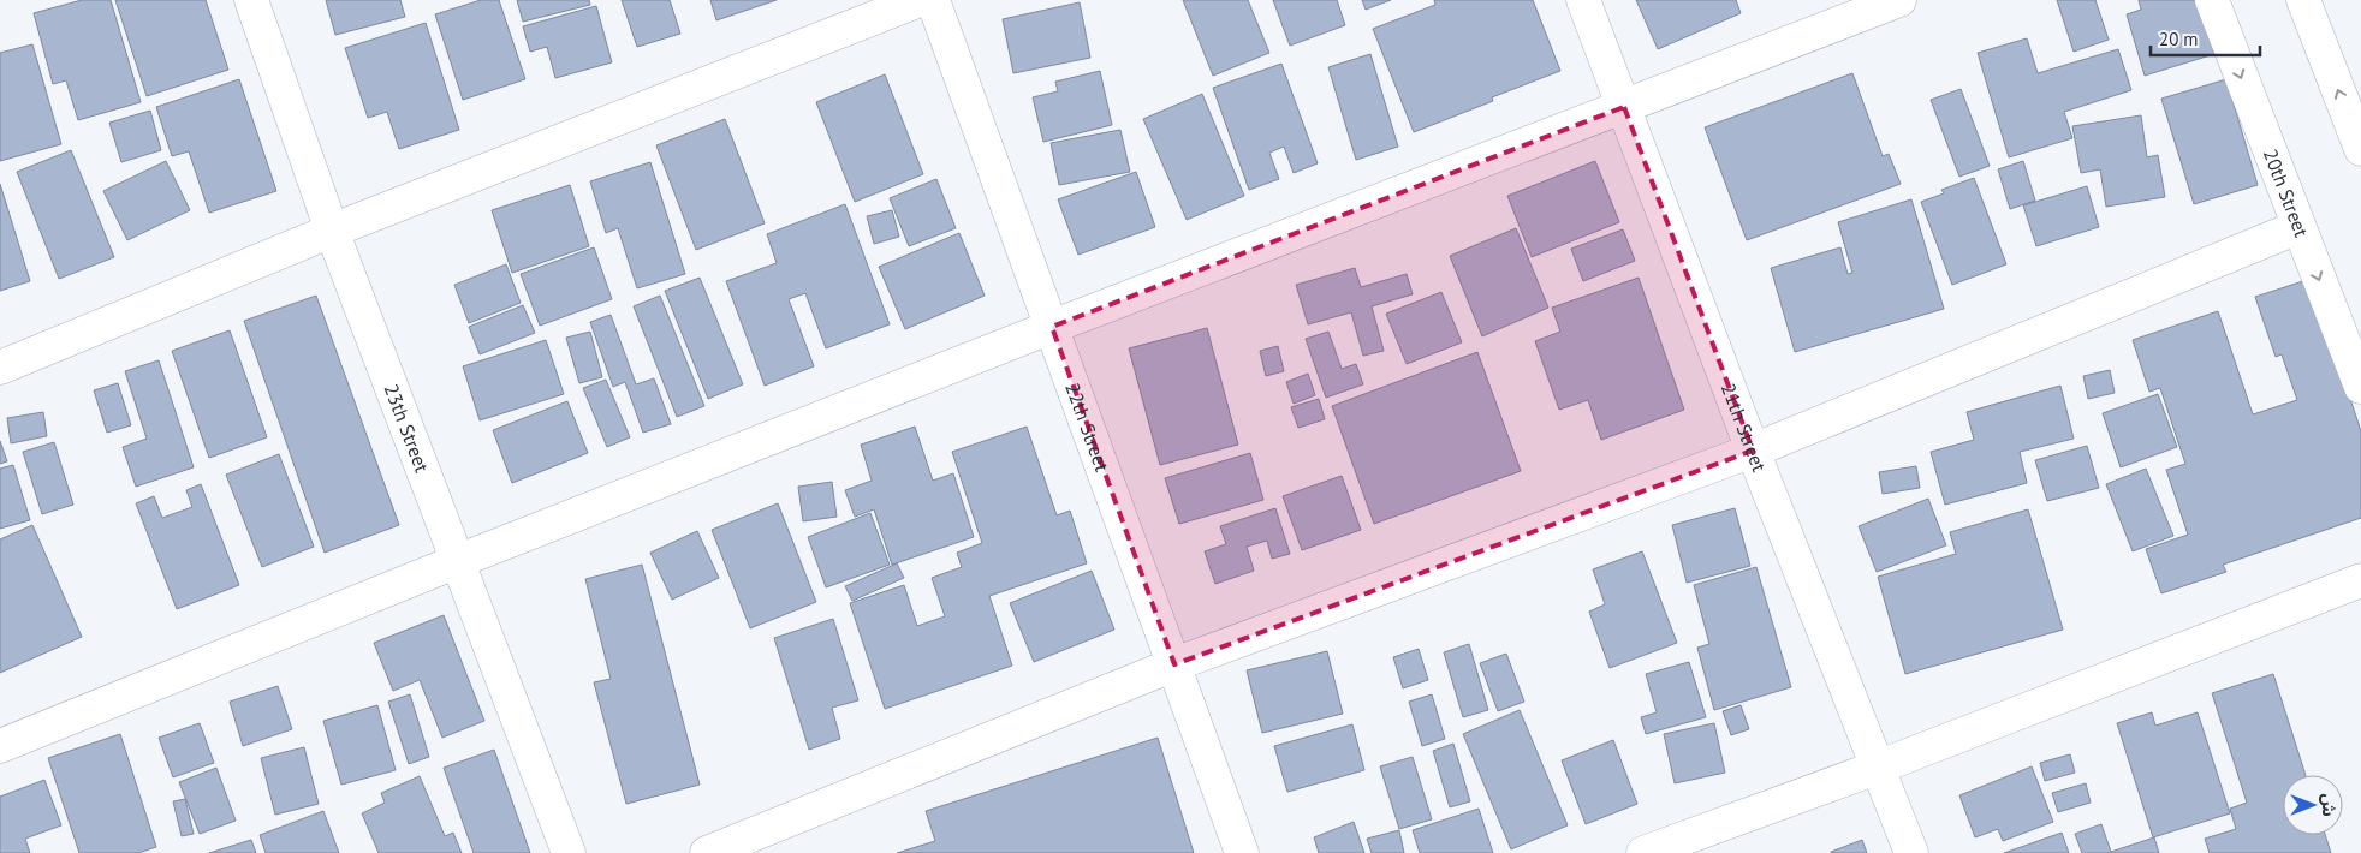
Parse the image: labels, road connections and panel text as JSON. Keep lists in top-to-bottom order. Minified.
{"streets":{"street":["20th Street","22th Street","23th Street","21th Street"]},"scale_bar":"20 m","north":"right"}
